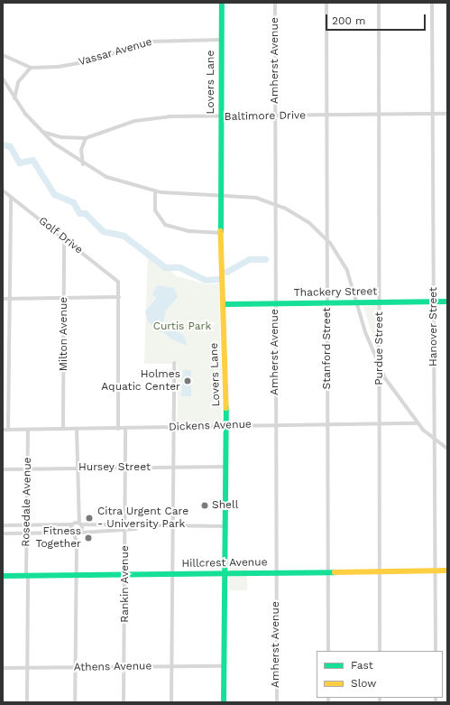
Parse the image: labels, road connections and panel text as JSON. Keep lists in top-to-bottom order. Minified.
{"streets":{"main road":["Lovers Lane","Thackery Street","Hillcrest Avenue"],"street":["Vassar Avenue","Amherst Avenue","Baltimore Drive","Golf Drive","Hanover Street","Milton Avenue","Stanford Street","Purdue Street","Dickens Avenue","Hursey Street","Rosedale Avenue","Rankin Avenue","Athens Avenue"]},"crossings":[["Vassar Avenue","Lovers Lane"],["Amherst Avenue","Baltimore Drive"],["Amherst Avenue","Thackery Street"],["Amherst Avenue","Dickens Avenue"],["Amherst Avenue","Hillcrest Avenue"],["Lovers Lane","Baltimore Drive"],["Lovers Lane","Thackery Street"],["Lovers Lane","Dickens Avenue"],["Lovers Lane","Hursey Street"],["Lovers Lane","Hillcrest Avenue"],["Lovers Lane","Athens Avenue"],["Baltimore Drive","Hanover Street"],["Baltimore Drive","Stanford Street"],["Baltimore Drive","Purdue Street"],["Golf Drive","Milton Avenue"],["Thackery Street","Hanover Street"],["Thackery Street","Stanford Street"],["Thackery Street","Purdue Street"],["Hanover Street","Hillcrest Avenue"],["Milton Avenue","Dickens Avenue"],["Stanford Street","Dickens Avenue"],["Stanford Street","Hillcrest Avenue"],["Purdue Street","Dickens Avenue"],["Purdue Street","Hillcrest Avenue"],["Dickens Avenue","Rosedale Avenue"],["Dickens Avenue","Rankin Avenue"],["Hursey Street","Rosedale Avenue"],["Hursey Street","Rankin Avenue"],["Rosedale Avenue","Hillcrest Avenue"],["Rosedale Avenue","Athens Avenue"],["Hillcrest Avenue","Rankin Avenue"],["Rankin Avenue","Athens Avenue"]],"parks":["Curtis Park"],"places":["Holmes Aquatic Center","Shell","Citra Urgent Care - University Park","Fitness Together"],"legend":["Fast","Slow"],"scale_bar":"200 m"}
